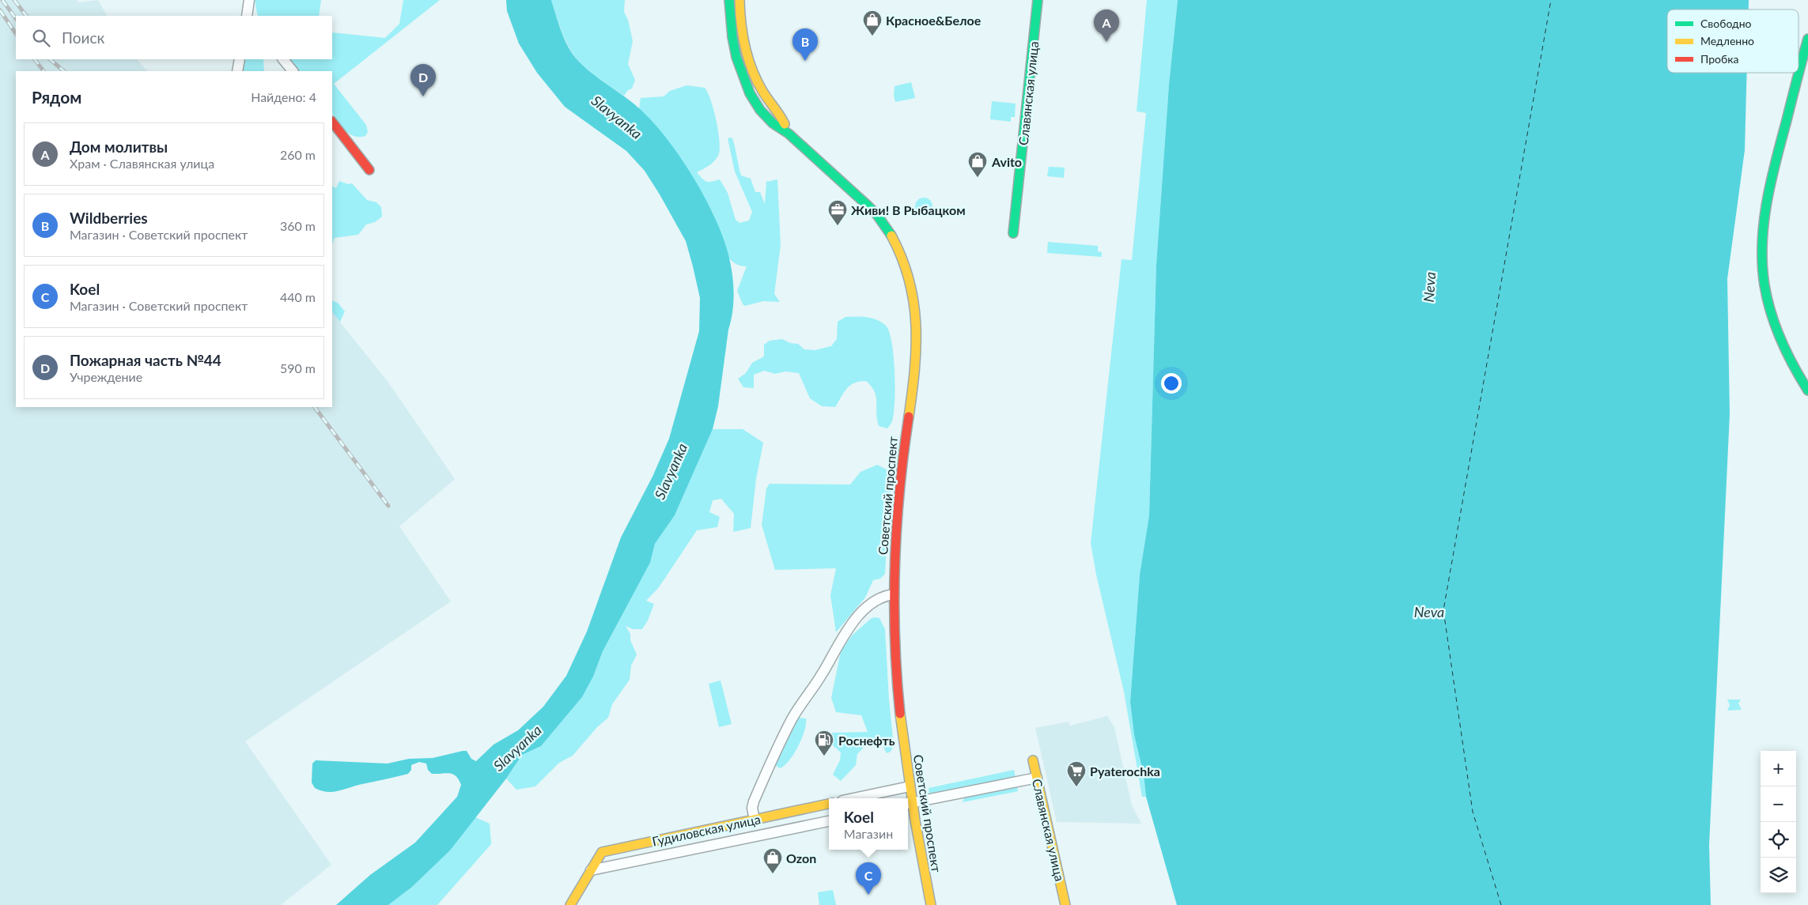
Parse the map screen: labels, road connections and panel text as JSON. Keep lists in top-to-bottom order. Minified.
{"streets":{"main road":["Славянская улица","Советский проспект","Гудиловская улица"]},"water":["Slavyanka","Neva"],"places":{"shop":["Красное&Белое","Avito","Ozon"],"office":["Живи! В Рыбацком"],"fuel station":["Роснефть"],"supermarket":["Pyaterochka"]},"legend":["Свободно","Медленно","Пробка"],"page":{"pins":["A","B","D","C"],"search":"Поиск","heading":["Рядом","Найдено: 4"],"list":[{"mark":"A","name":"Дом молитвы","note":"Храм · Славянская улица","value":"260 m"},{"mark":"B","name":"Wildberries","note":"Магазин · Советский проспект","value":"360 m"},{"mark":"C","name":"Koel","note":"Магазин · Советский проспект","value":"440 m"},{"mark":"D","name":"Пожарная часть №44","note":"Учреждение","value":"590 m"}],"map_buttons":["+","−"],"popup":["Koel","Магазин"]}}
